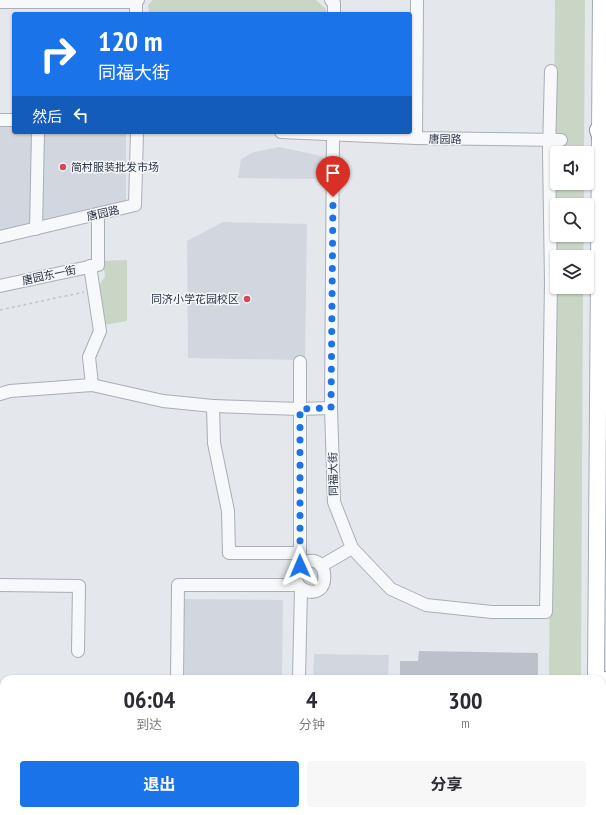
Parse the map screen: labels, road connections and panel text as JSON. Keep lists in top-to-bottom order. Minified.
{"streets":{"street":["唐园路","唐园东一街","同福大街"]},"crossings":[["唐园路","同福大街"]],"places":["简村服装批发市场","同济小学花园校区"],"page":{"turn":["120 m","同福大街"],"then":"然后","eta":["06:04","到达","4","分钟","300","m"],"buttons":["退出","分享"]}}
